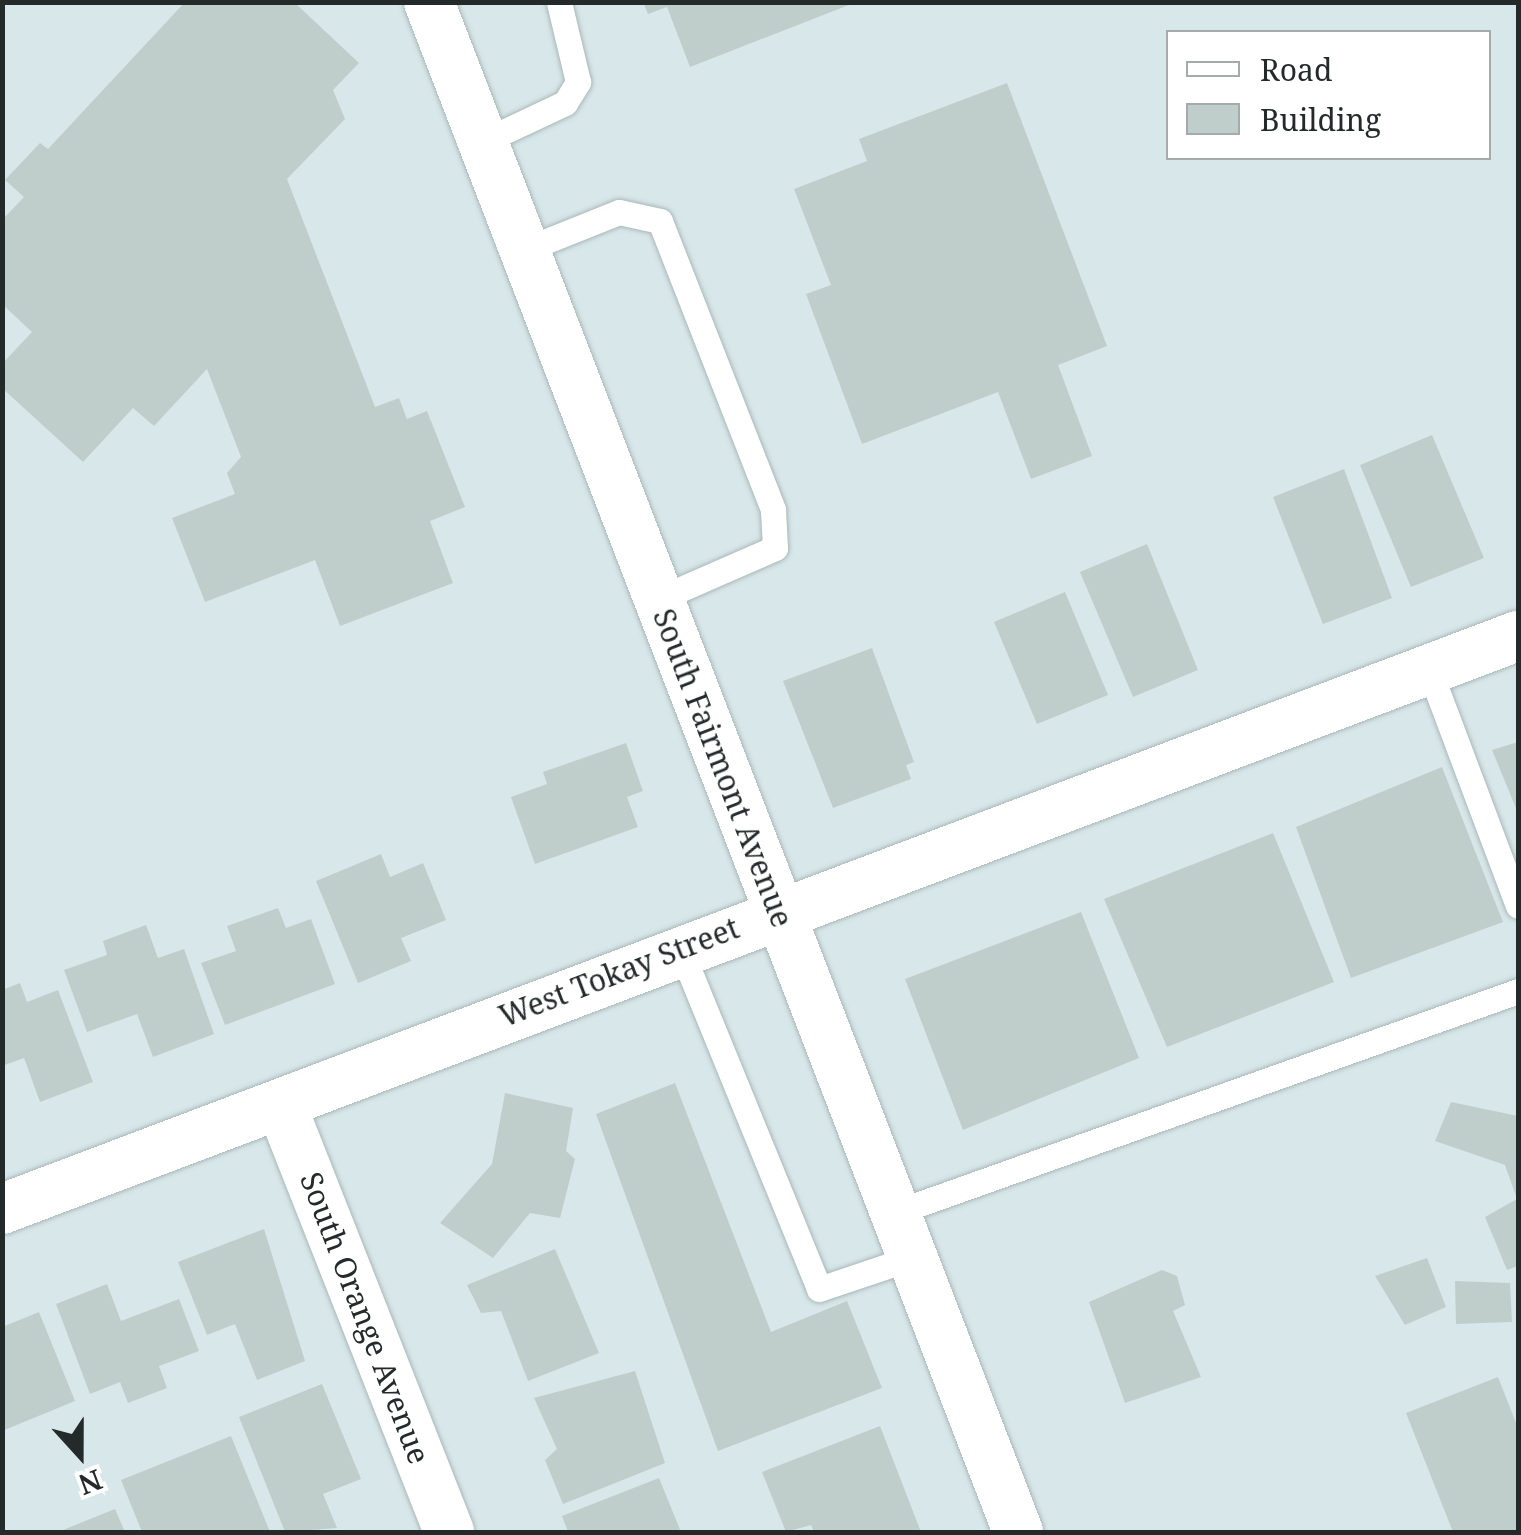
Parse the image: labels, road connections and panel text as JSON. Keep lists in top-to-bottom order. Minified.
{"streets":{"street":["South Fairmont Avenue","West Tokay Street","South Orange Avenue"]},"crossings":[["South Fairmont Avenue","West Tokay Street"],["West Tokay Street","South Orange Avenue"]],"legend":["Road","Building"],"north":"bottom"}
